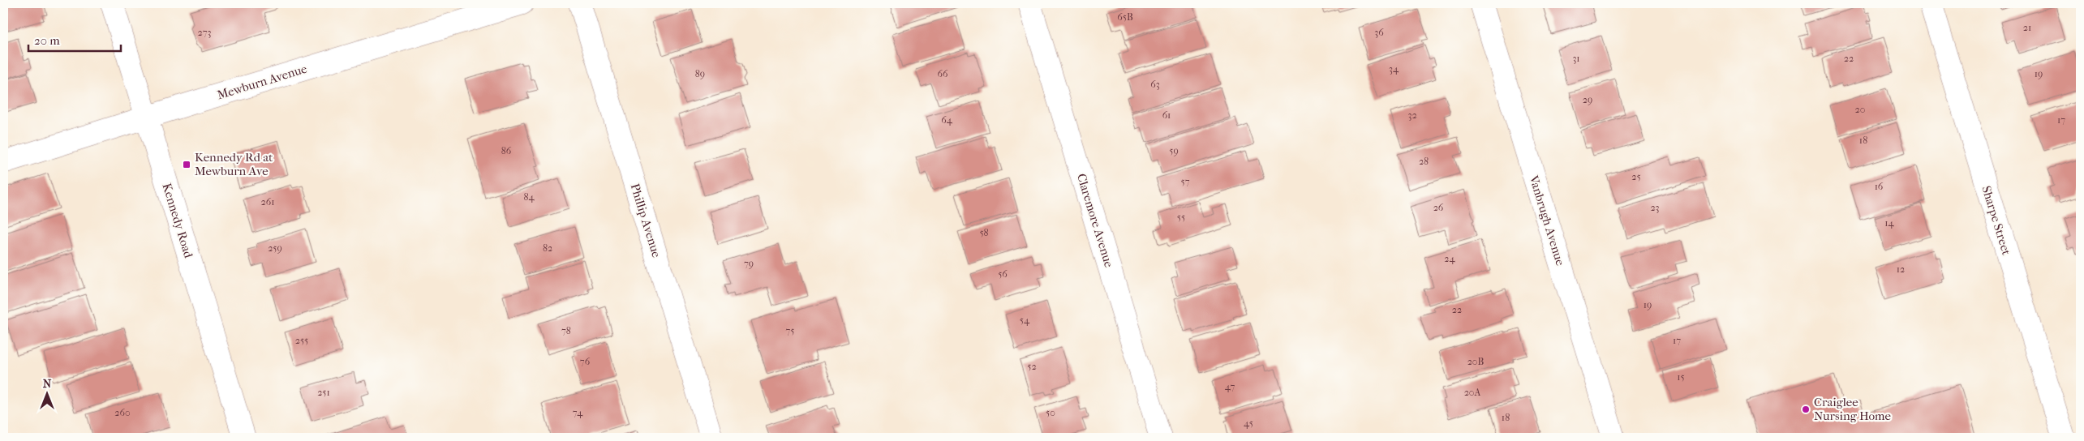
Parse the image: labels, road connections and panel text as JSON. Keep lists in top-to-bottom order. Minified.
{"streets":{"street":["Mewburn Avenue","Kennedy Road","Phillip Avenue","Claremore Avenue","Vanbrugh Avenue","Sharpe Street"]},"crossings":[["Mewburn Avenue","Kennedy Road"]],"places":{"transit":["Kennedy Rd at Mewburn Ave"],"other":["Craiglee Nursing Home"]},"house_numbers":["65B","21","273","36","31","22","34","89","66","19","63","29","20","61","32","64","17","18","86","59","28","25","57","16","84","261","26","23","55","14","58","259","82","24","79","12","56","19","22","54","78","75","255","17","76","20B","52","15","47","251","20A","260","74","50","18","45"],"scale_bar":"20 m","north":"top"}
